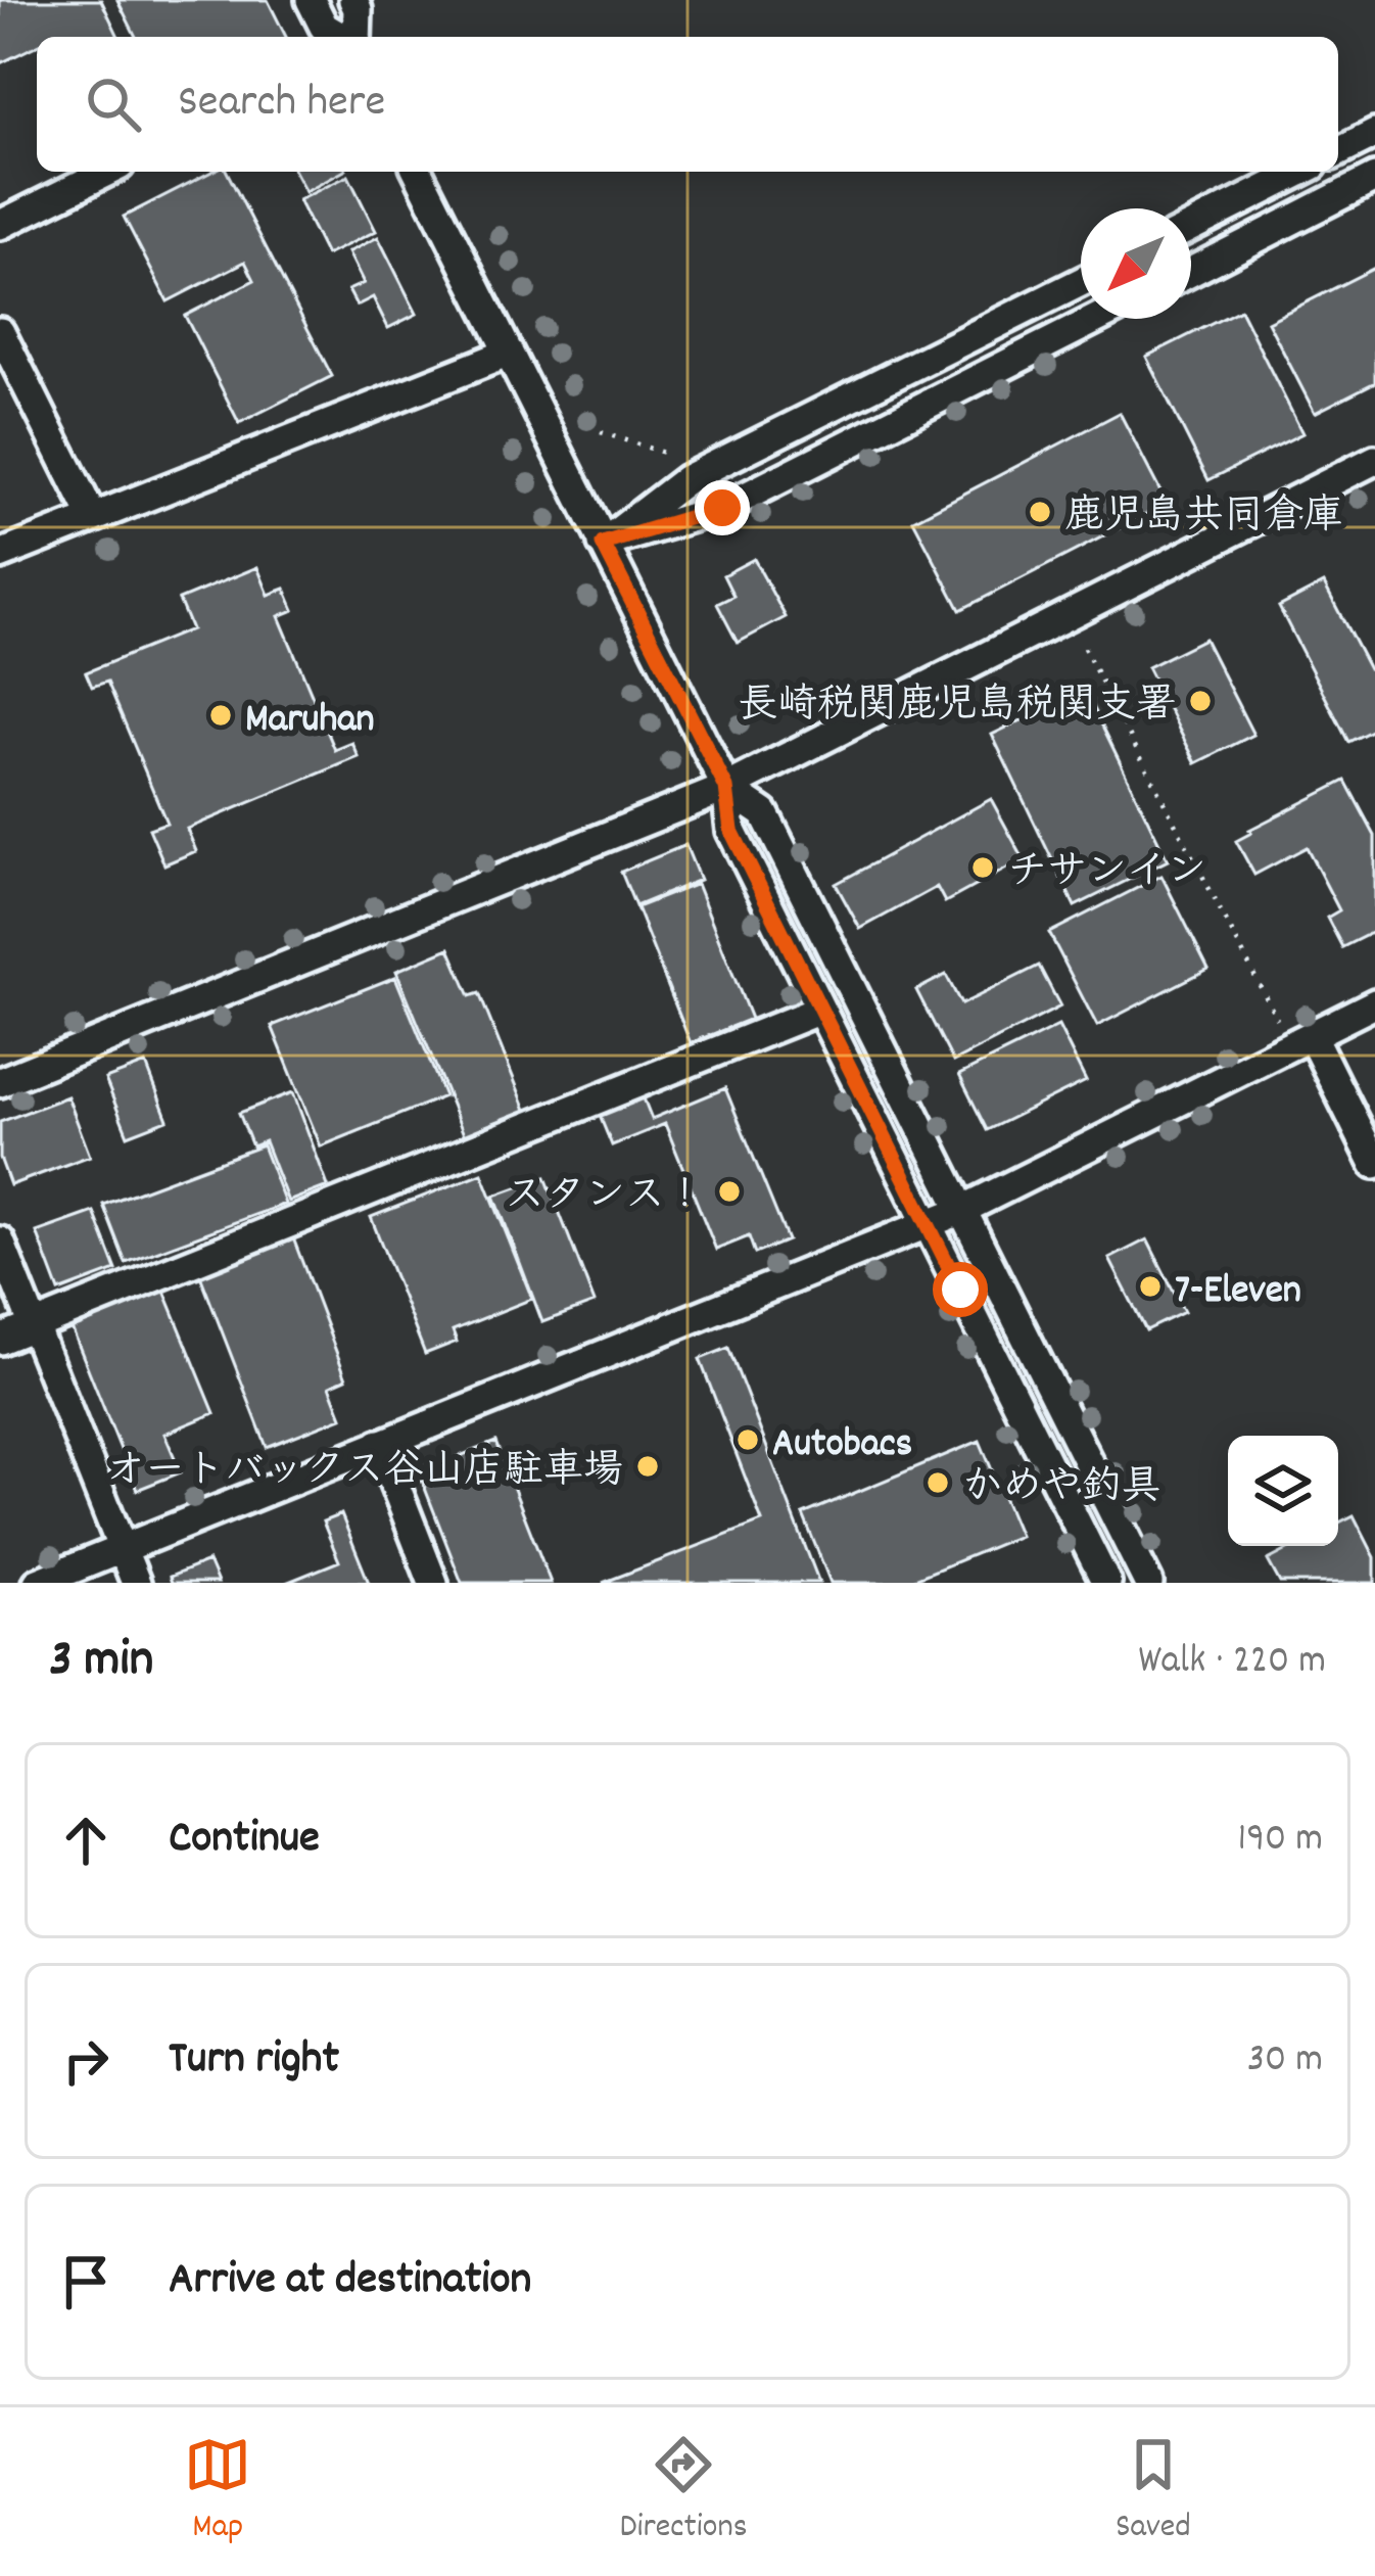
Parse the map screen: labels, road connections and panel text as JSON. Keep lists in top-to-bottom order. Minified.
{"places":["鹿児島共同倉庫","長崎税関鹿児島税関支署","Maruhan","チサンイン","スタンス！","7-Eleven","Autobacs","オートバックス谷山店駐車場","かめや釣具"],"north":"bottom left","page":{"search":"Search here","heading":["3 min","Walk · 220 m"],"list":[["Continue","190 m"],["Turn right","30 m"],"Arrive at destination"],"nav":["Map","Directions","Saved"]}}
